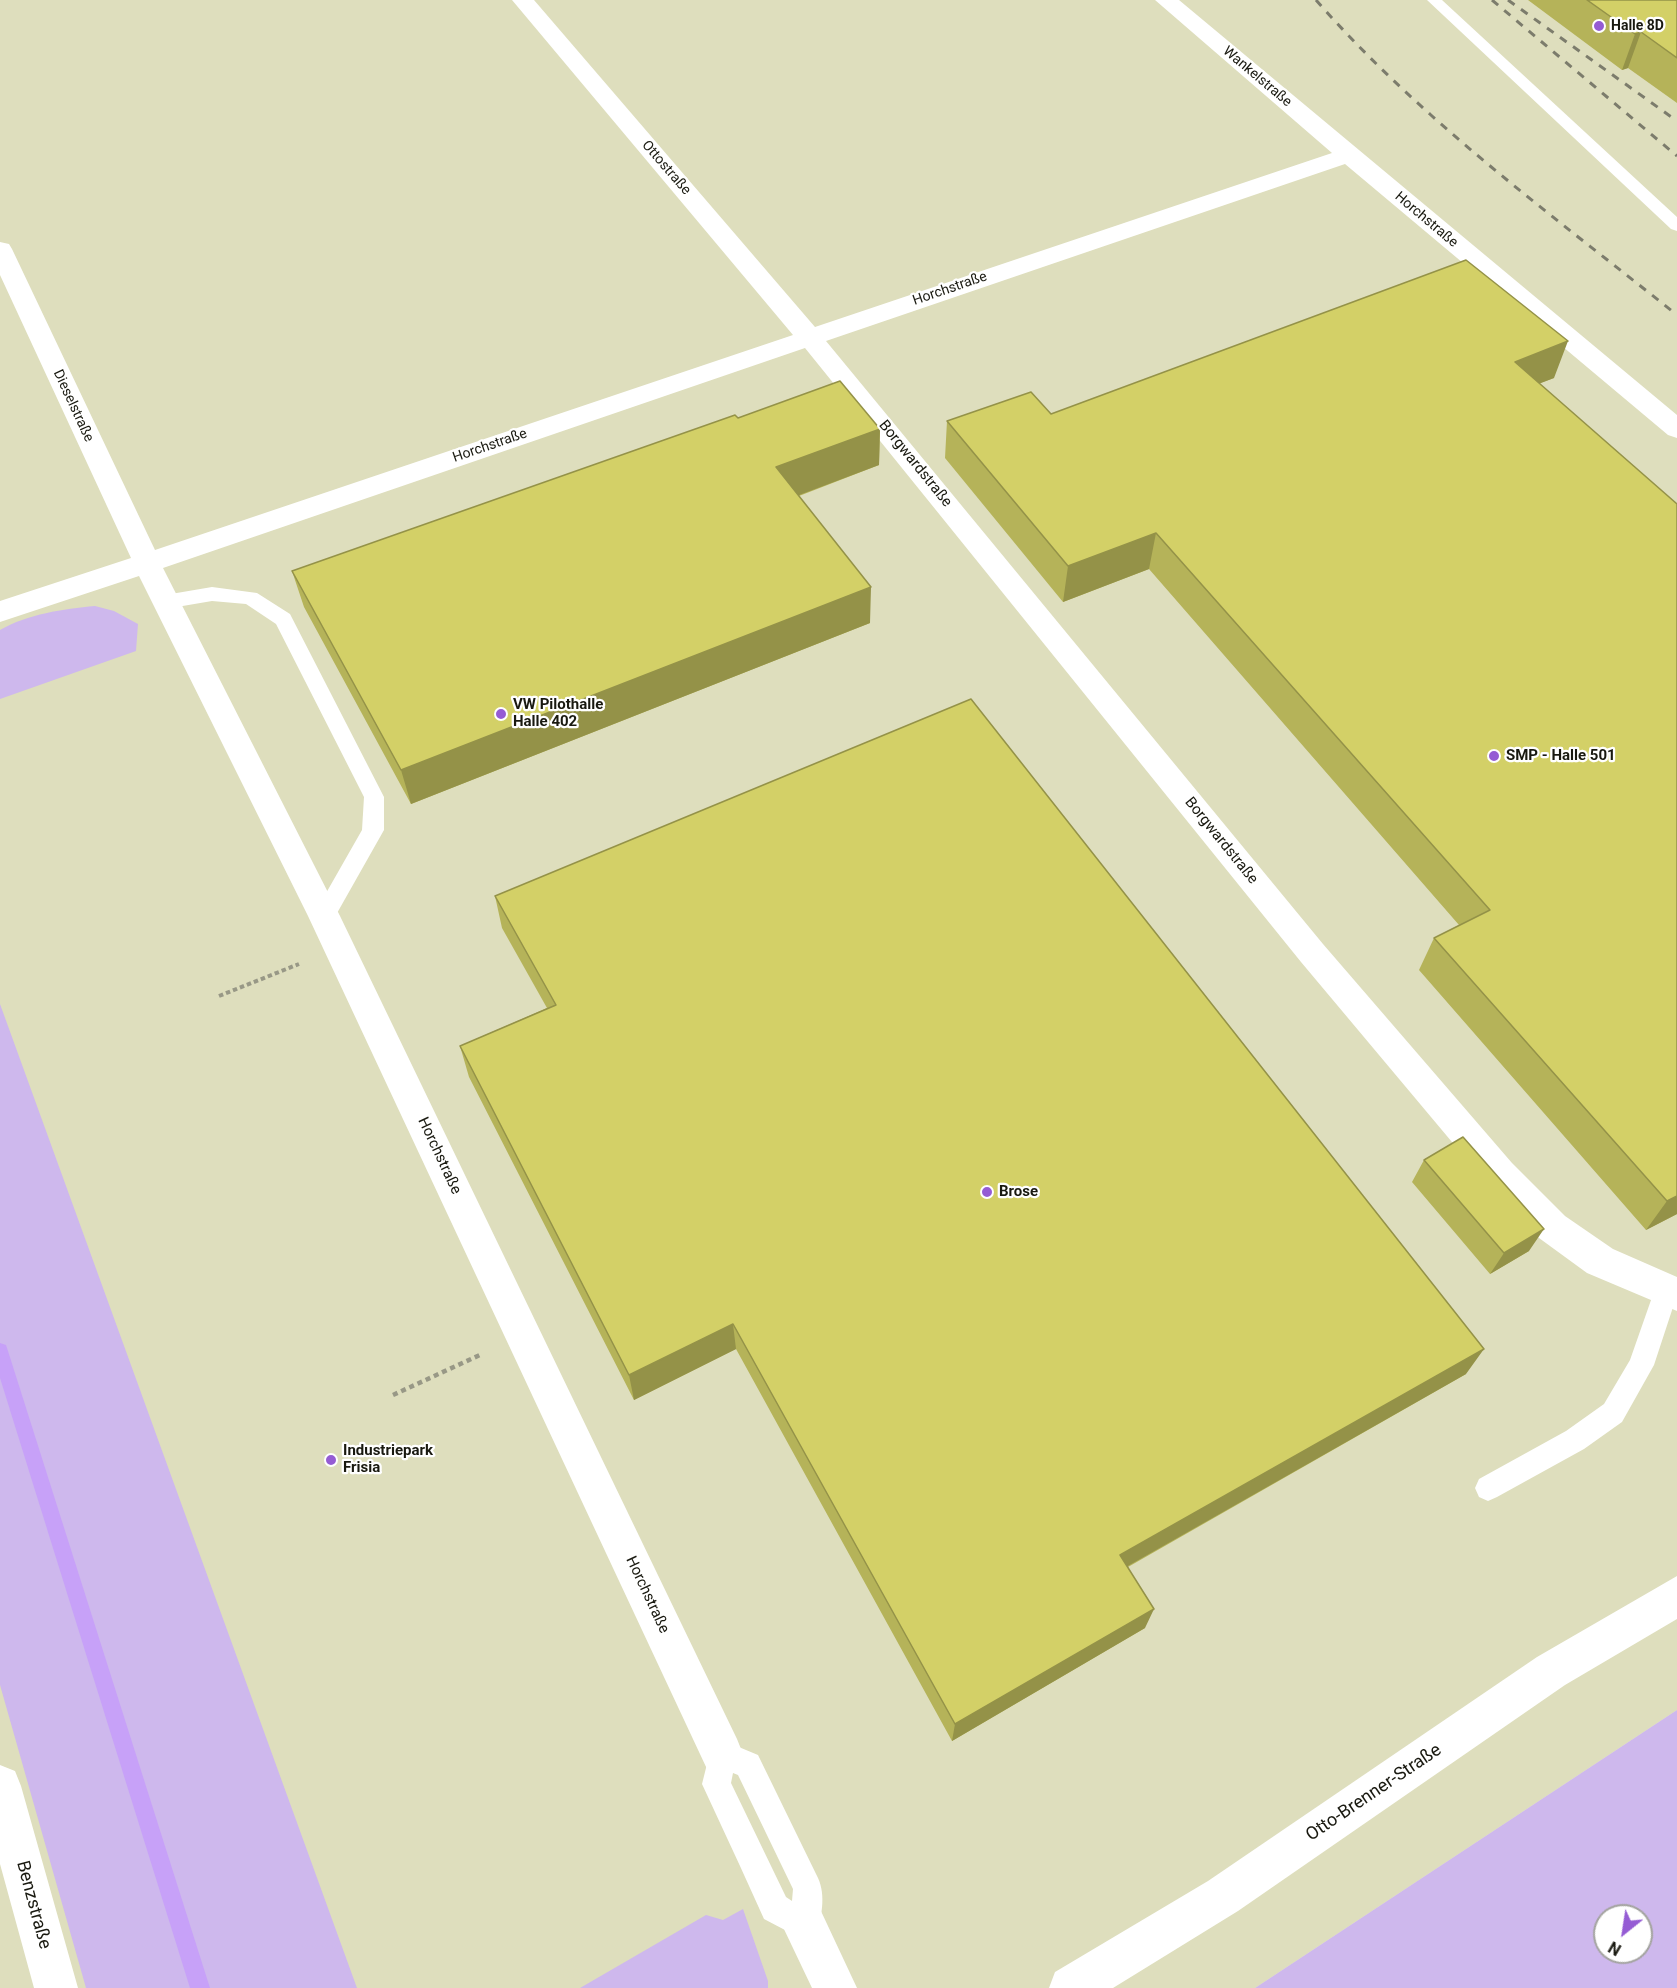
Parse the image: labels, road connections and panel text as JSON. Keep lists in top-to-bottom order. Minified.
{"streets":{"street":["Wankelstraße","Ottostraße","Horchstraße","Dieselstraße","Borgwardstraße","Otto-Brenner-Straße","Benzstraße"]},"crossings":[["Wankelstraße","Horchstraße"],["Ottostraße","Horchstraße"],["Ottostraße","Borgwardstraße"],["Horchstraße","Dieselstraße"],["Horchstraße","Borgwardstraße"]],"places":["Halle 8D","VW Pilothalle Halle 402","SMP - Halle 501","Brose","Industriepark Frisia"],"north":"bottom left"}
